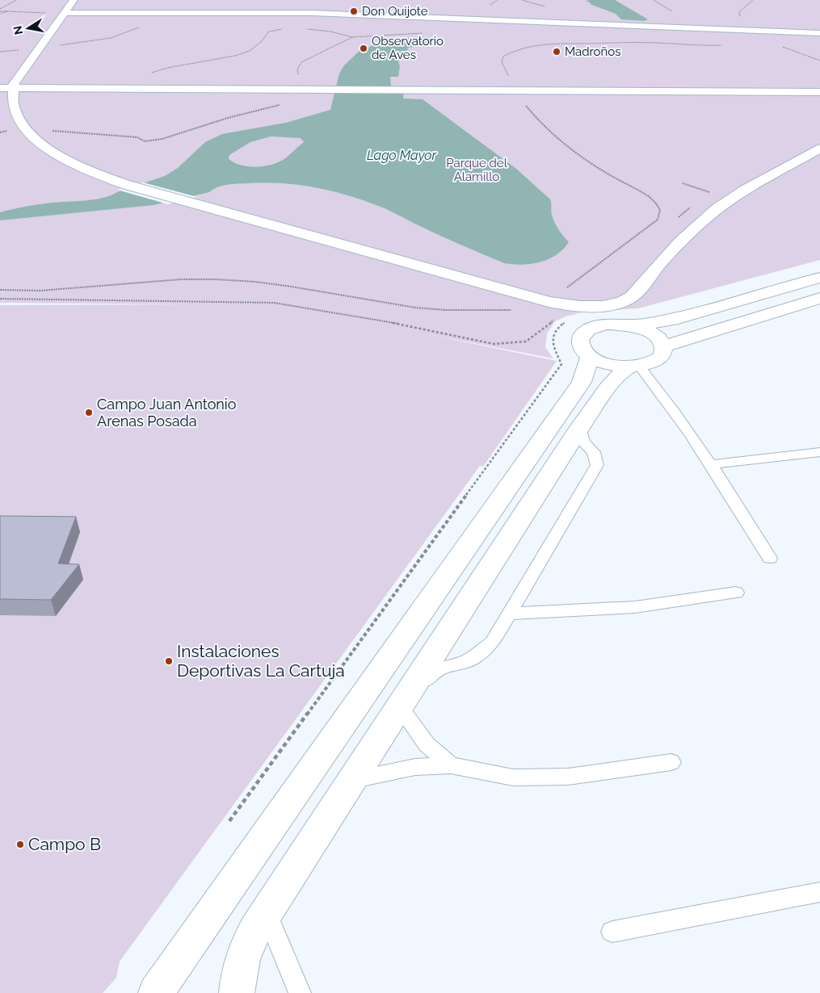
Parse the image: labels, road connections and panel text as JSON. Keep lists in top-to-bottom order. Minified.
{"water":["Lago Mayor"],"parks":["Parque del Alamillo"],"places":["Don Quijote","Observatorio de Aves","Madroños","Campo Juan Antonio Arenas Posada","Instalaciones Deportivas La Cartuja","Campo B"],"north":"left"}
